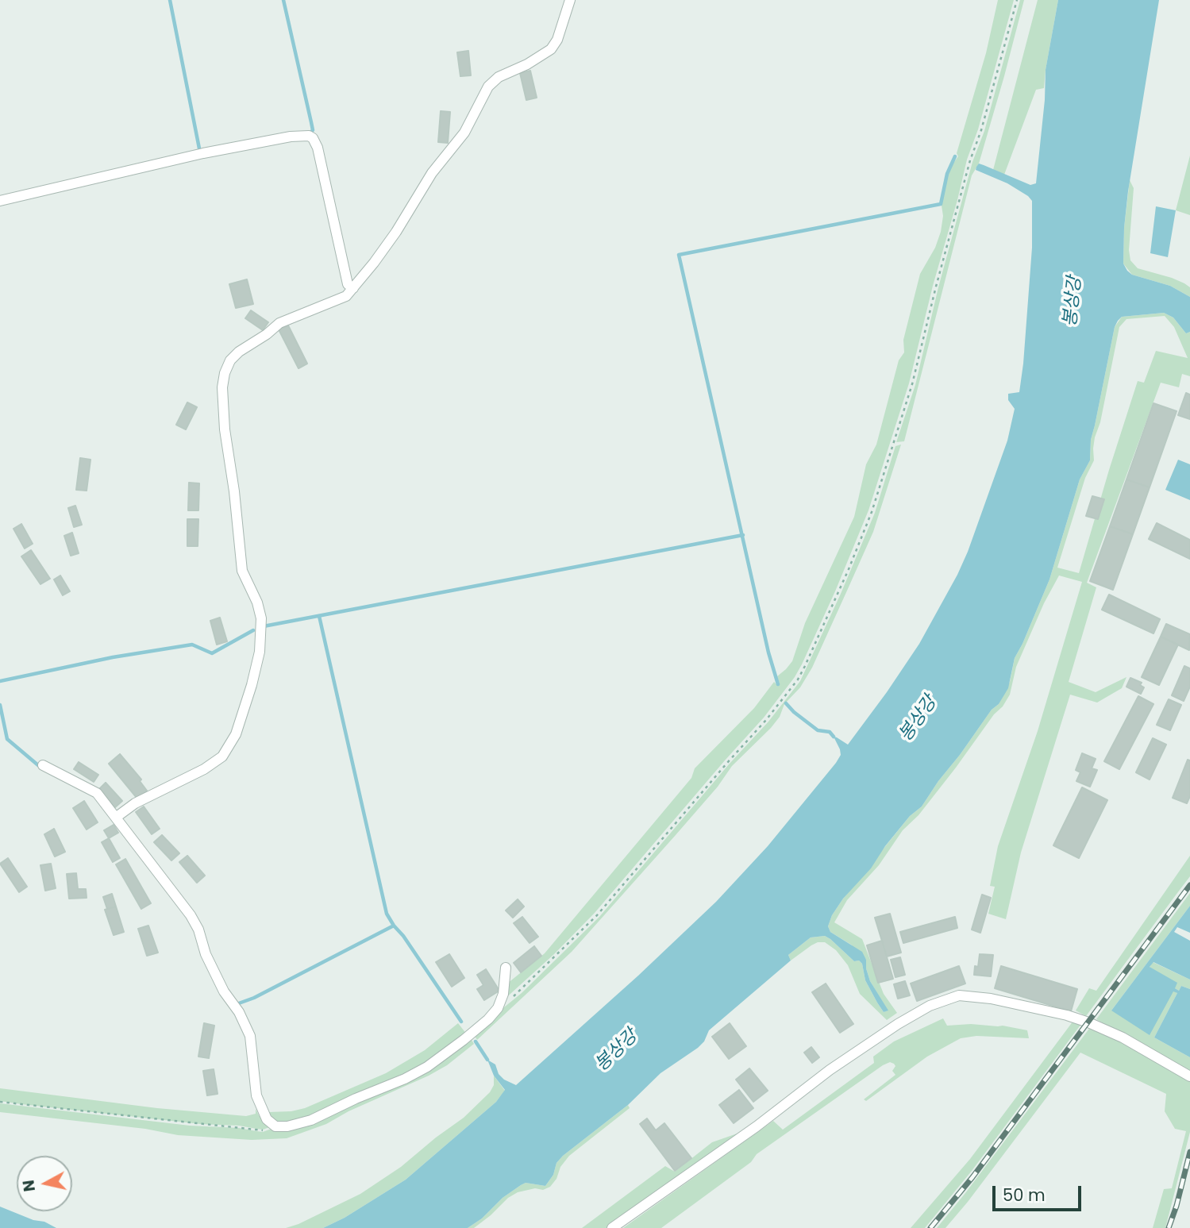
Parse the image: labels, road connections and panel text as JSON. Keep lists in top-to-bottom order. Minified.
{"water":["봉상강"],"scale_bar":"50 m","north":"left"}
